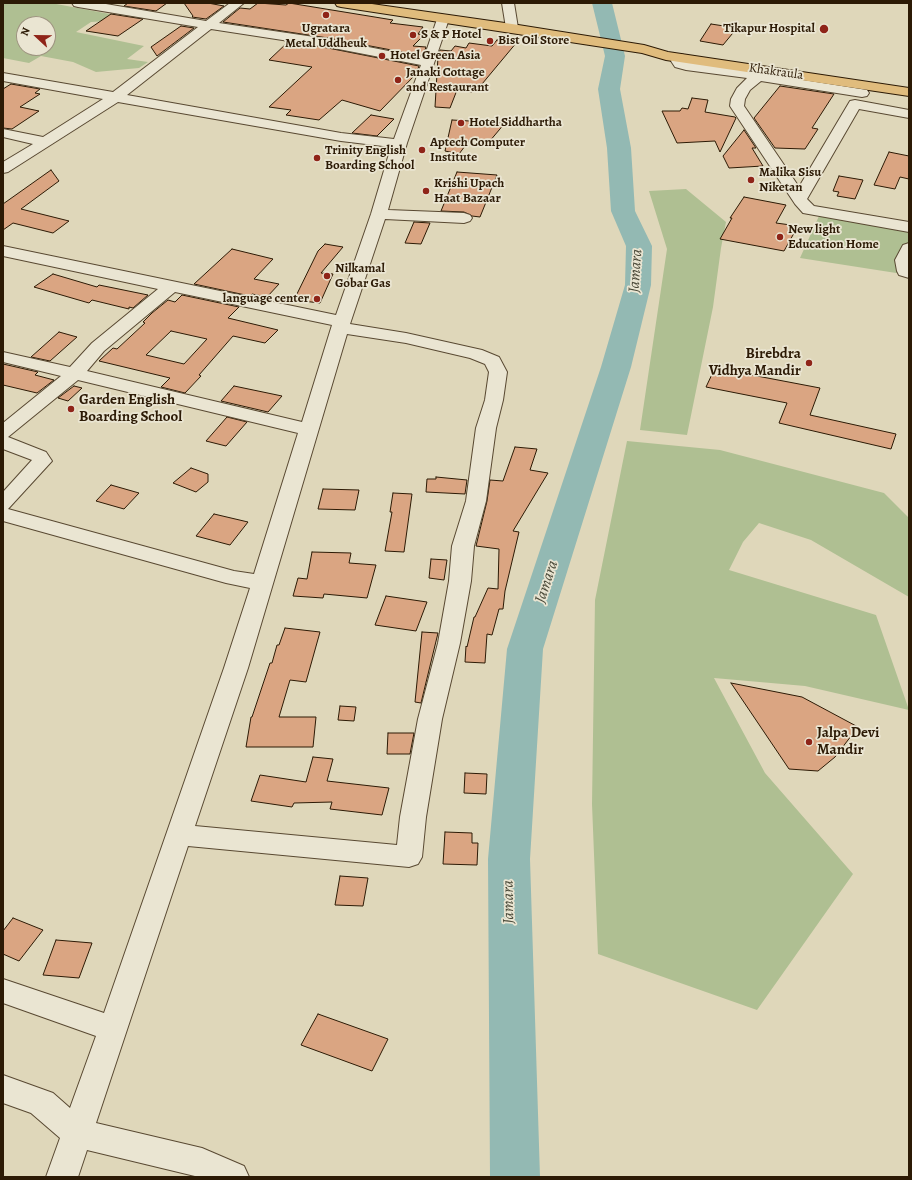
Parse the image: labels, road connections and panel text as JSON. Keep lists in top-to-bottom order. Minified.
{"streets":{"main road":["Khakraula"]},"water":["Jamara"],"places":["Ugratara Metal Uddheuk","Tikapur Hospital","S & P Hotel","Bist Oil Store","Hotel Green Asia","Janaki Cottage and Restaurant","Hotel Siddhartha","Aptech Computer Institute","Trinity English Boarding School","Malika Sisu Niketan","Krishi Upach Haat Bazaar","New light Education Home","Nilkamal Gobar Gas","language center","Birebdra Vidhya Mandir","Garden English Boarding School","Jalpa Devi Mandir"],"north":"left"}
